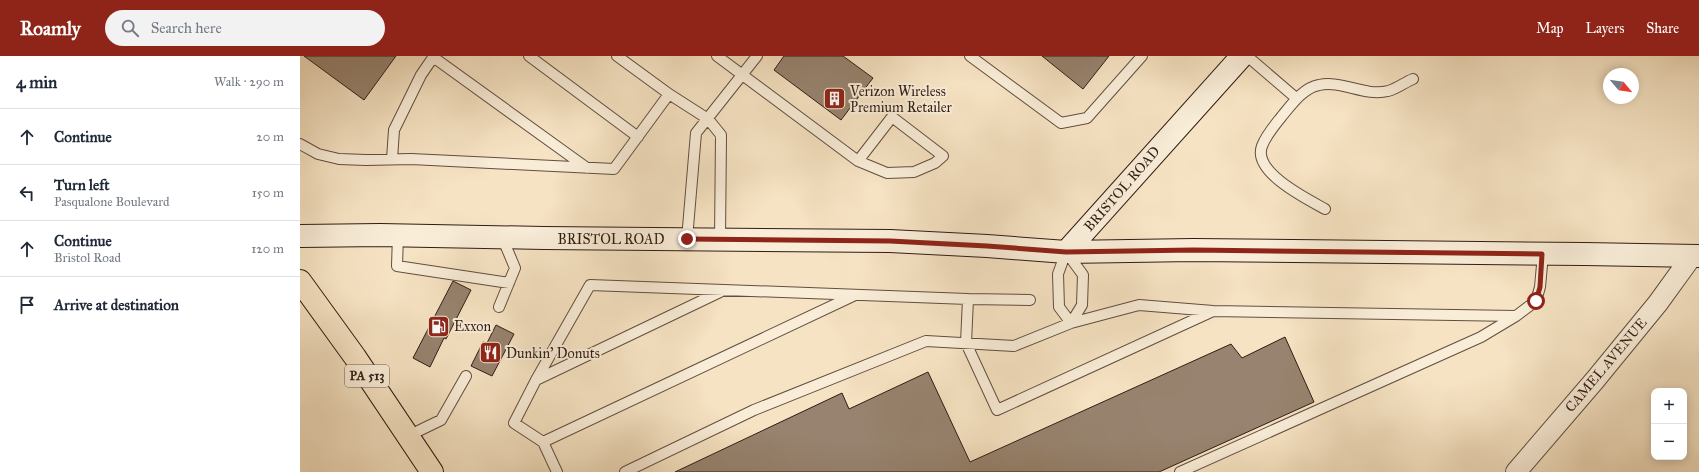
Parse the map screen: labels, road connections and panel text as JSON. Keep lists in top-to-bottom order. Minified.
{"streets":{"main road":["BRISTOL ROAD","PA 513"],"street":["CAMEL AVENUE"]},"places":{"building":["Verizon Wireless Premium Retailer"],"fuel station":["Exxon"],"restaurant":["Dunkin' Donuts"]},"north":"bottom right","page":{"header":"Roamly","search":"Search here","nav":["Map","Layers","Share"],"heading":["4 min","Walk · 290 m"],"list":[["Continue","20 m"],["Turn left","Pasqualone Boulevard","150 m"],["Continue","Bristol Road","120 m"],"Arrive at destination"],"map_buttons":["+","−"]}}
